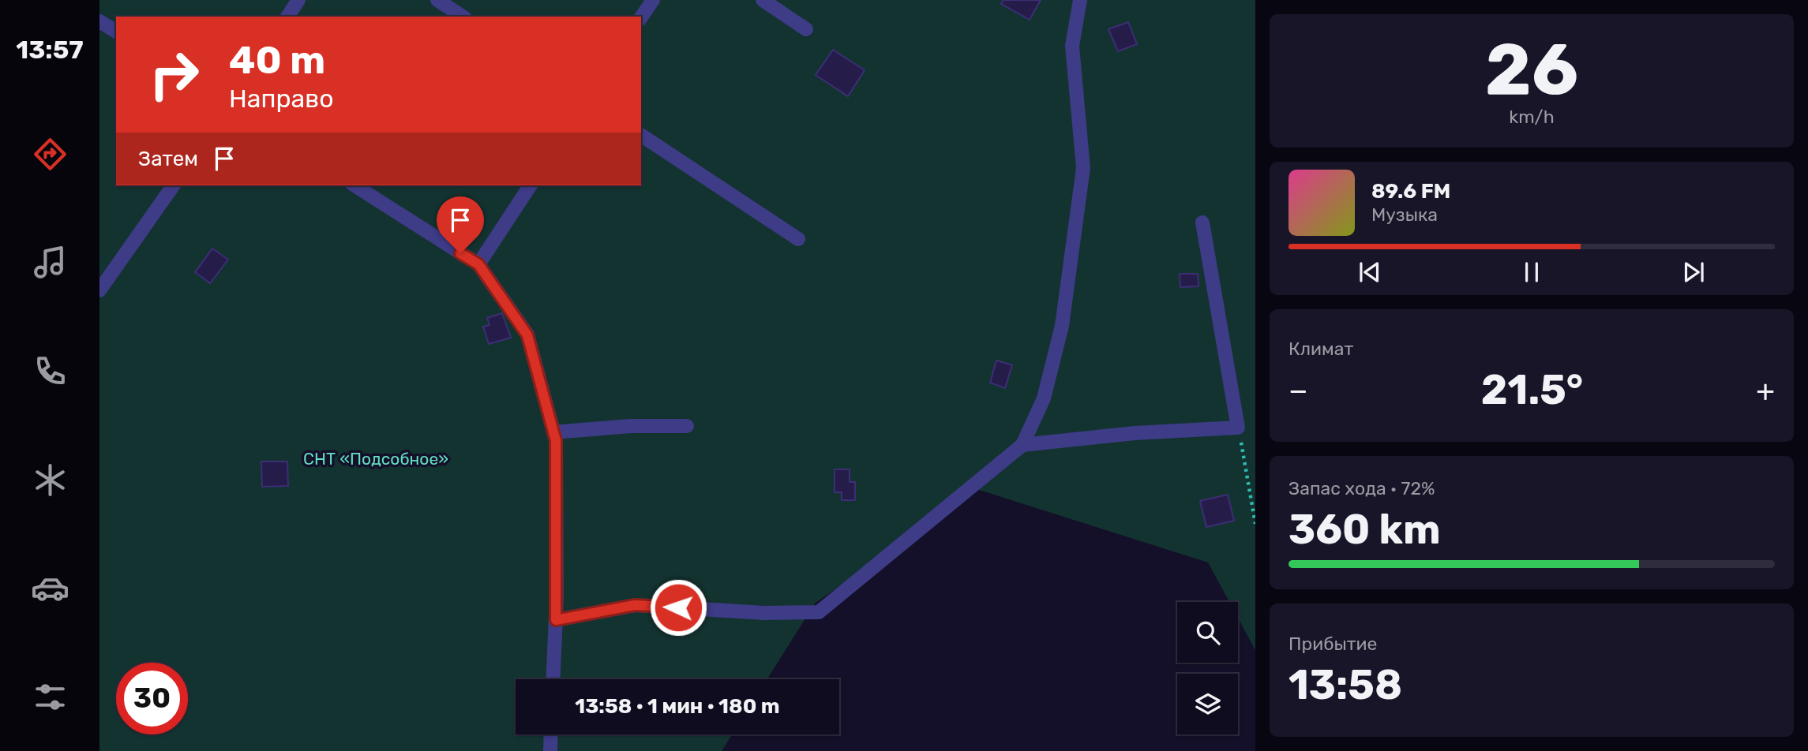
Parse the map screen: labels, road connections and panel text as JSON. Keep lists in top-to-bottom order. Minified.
{"parks":["СНТ «Подсобное»"],"page":{"tabs":"13:57","tile":[["26","km/h"],"Климат",["Запас хода · 72%","360 km"],["Прибытие","13:58"]],"turn":["40 m","Направо"],"then":"Затем","song":["89.6 FM","Музыка"],"heat":["−","21.5°","+"],"limit":"30","trip":"13:58 · 1 мин · 180 m"}}
